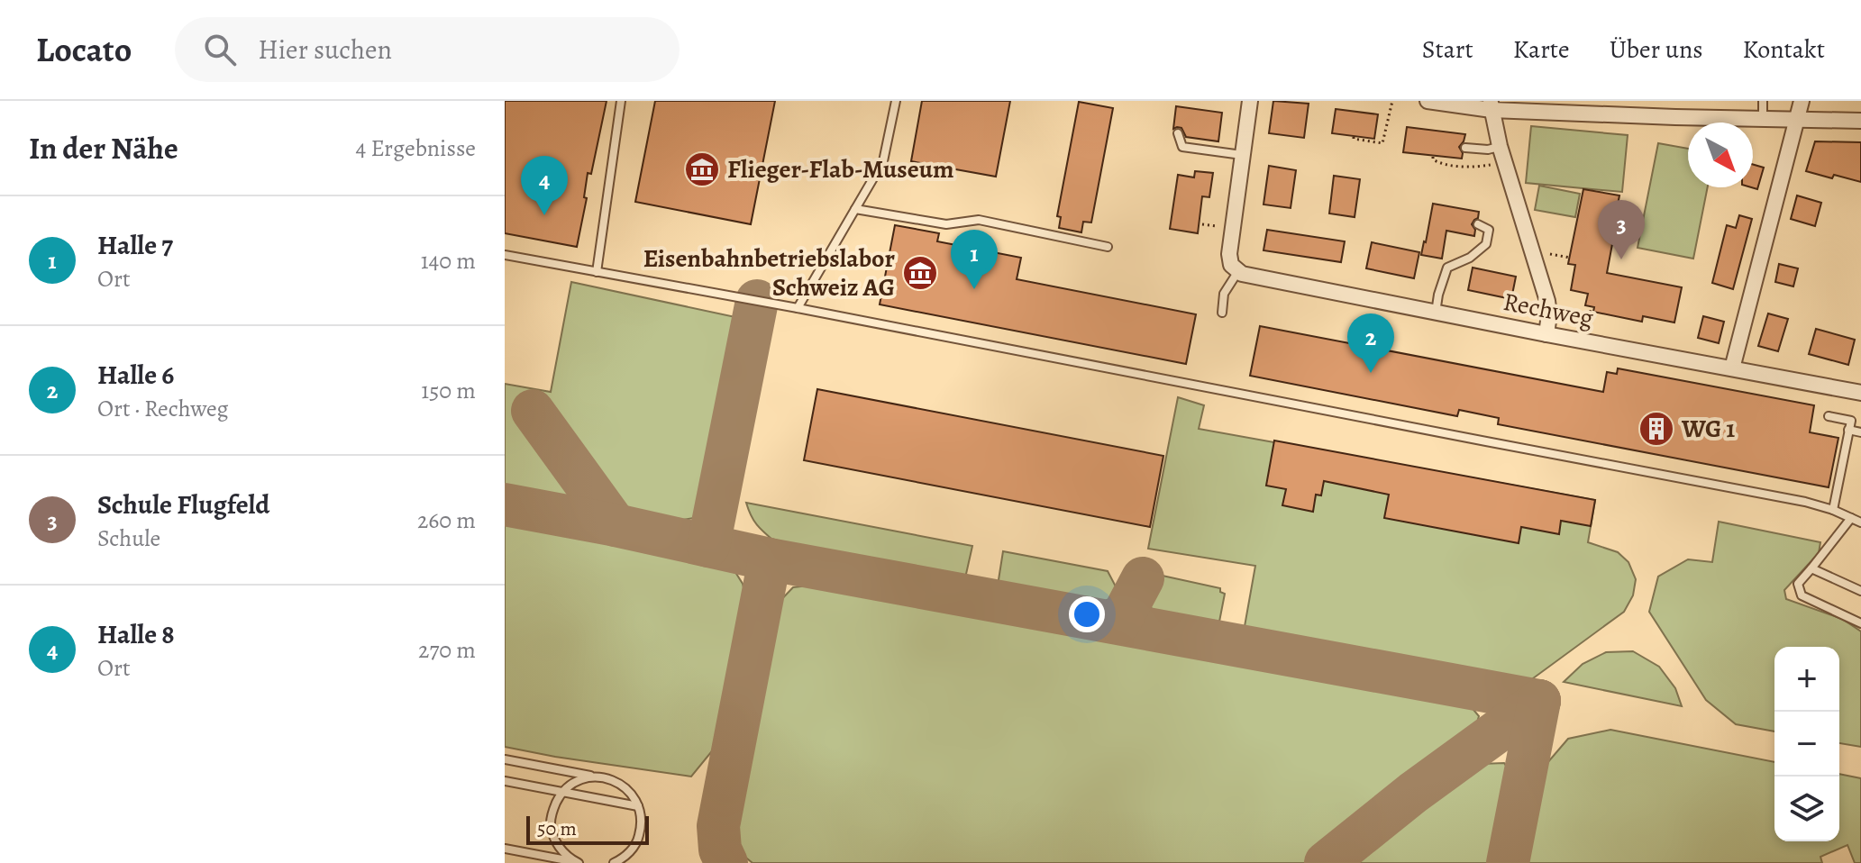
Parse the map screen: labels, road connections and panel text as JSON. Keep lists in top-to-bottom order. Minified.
{"streets":{"street":["Rechweg"]},"places":{"museum":["Flieger-Flab-Museum","Eisenbahnbetriebslabor Schweiz AG"],"building":["WG 1"]},"scale_bar":"50 m","north":"bottom right","page":{"header":"Locato","search":"Hier suchen","nav":["Start","Karte","Über uns","Kontakt"],"heading":["In der Nähe","4 Ergebnisse"],"pins":["4","3","1","2"],"list":[{"mark":"1","name":"Halle 7","note":"Ort","value":"140 m"},{"mark":"2","name":"Halle 6","note":"Ort · Rechweg","value":"150 m"},{"mark":"3","name":"Schule Flugfeld","note":"Schule","value":"260 m"},{"mark":"4","name":"Halle 8","note":"Ort","value":"270 m"}],"map_buttons":["+","−"],"scale":"50 m"}}
